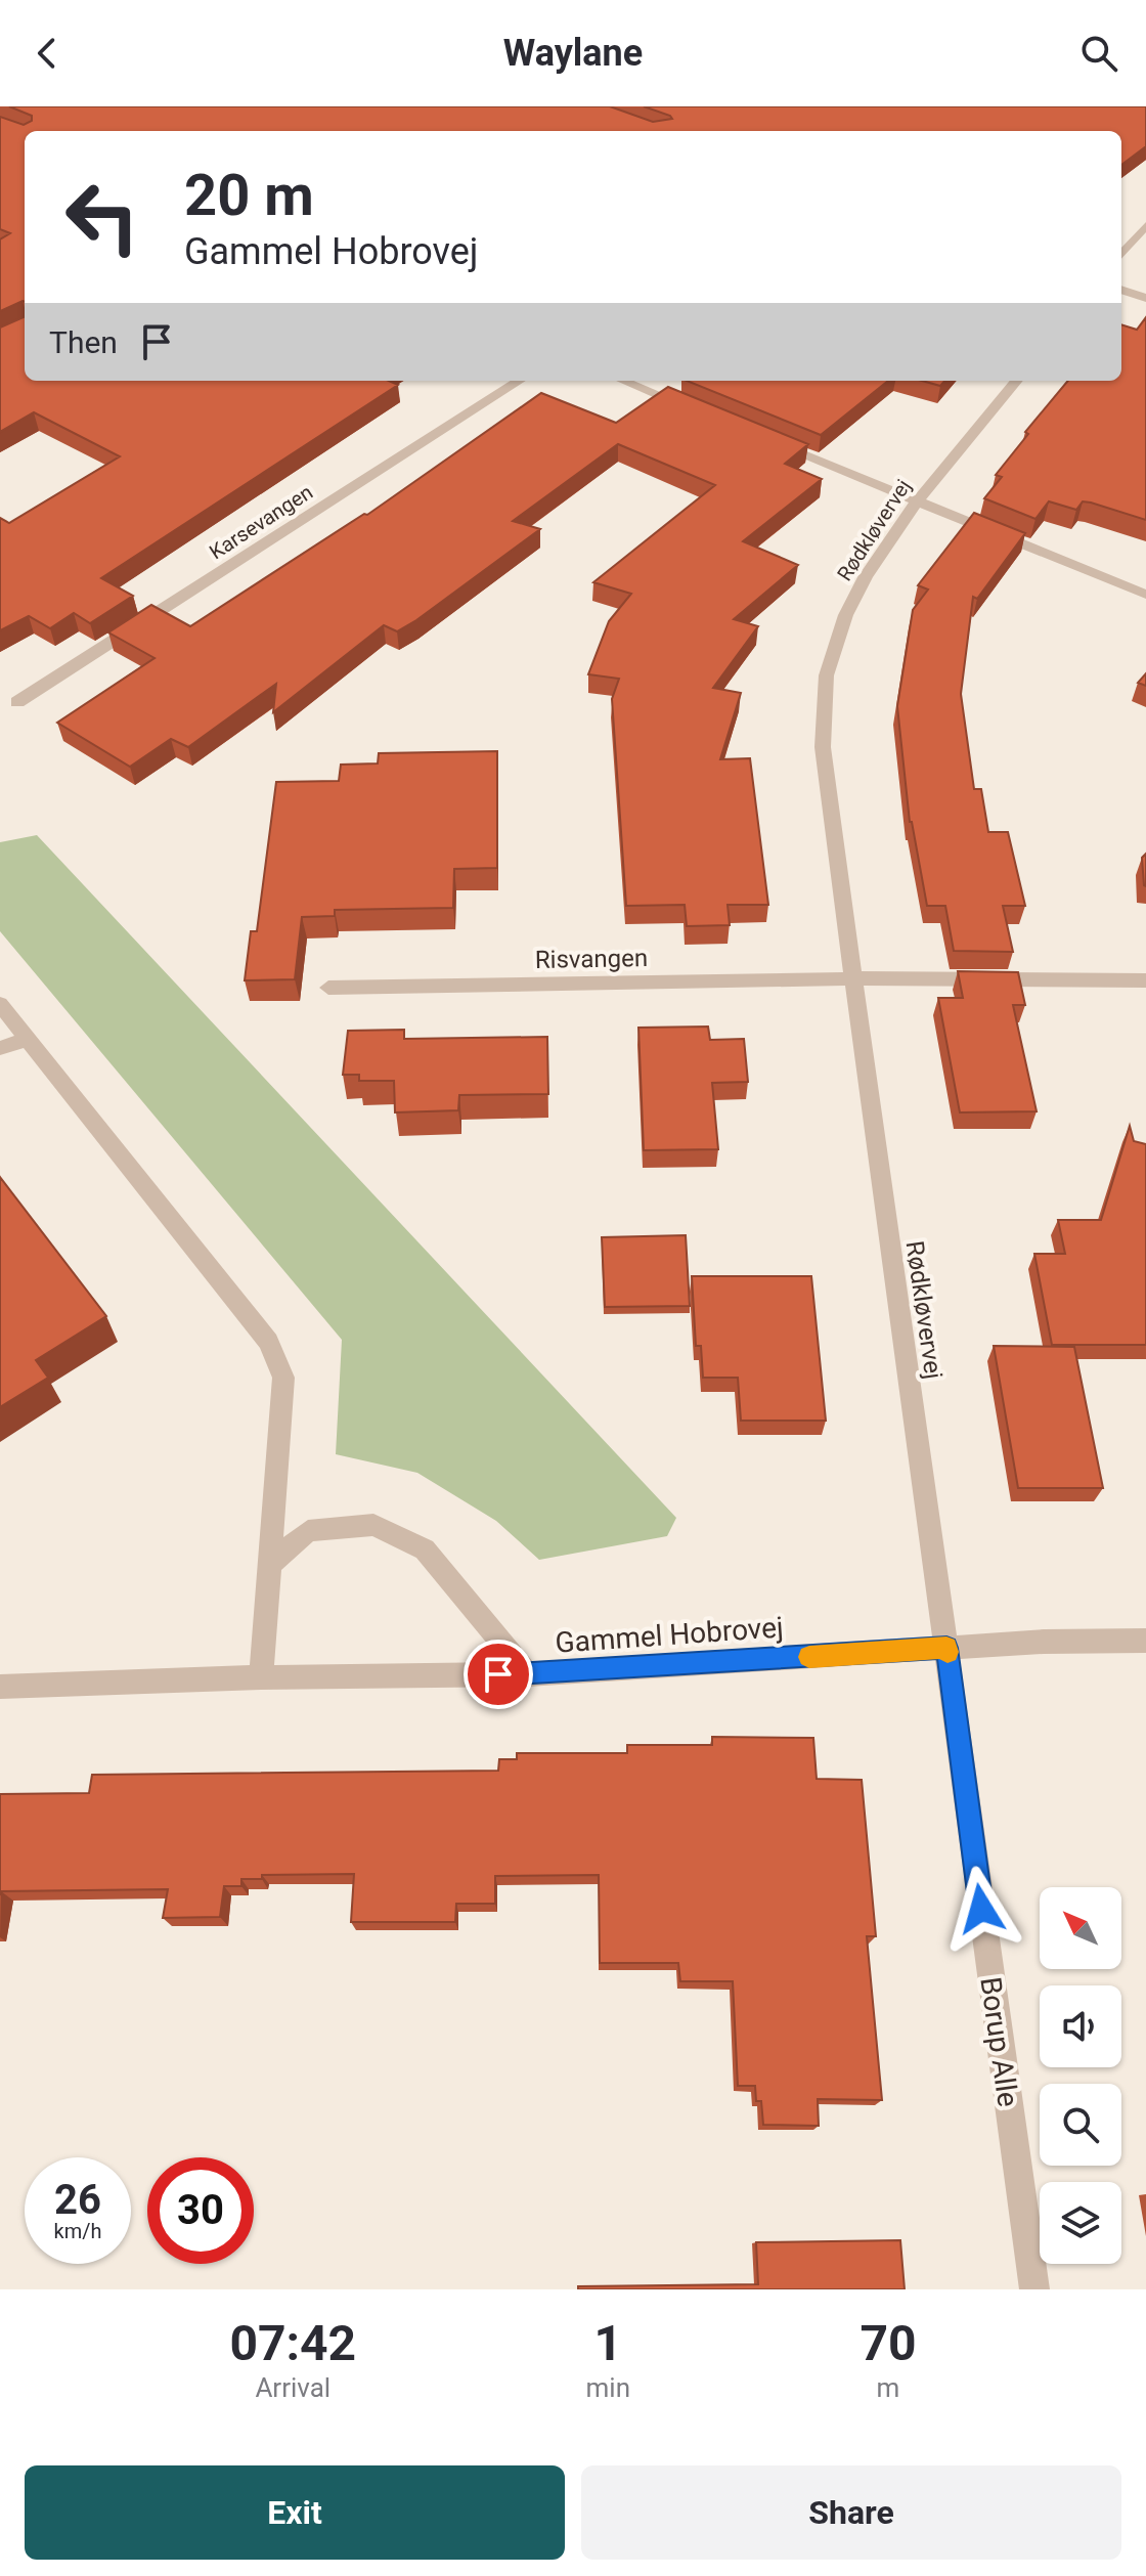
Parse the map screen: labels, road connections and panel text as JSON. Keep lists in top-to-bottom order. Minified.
{"streets":{"street":["Karsevangen","Rødkløvervej","Risvangen","Gammel Hobrovej","Borup Alle"]},"crossings":[["Rødkløvervej","Risvangen"],["Rødkløvervej","Gammel Hobrovej"],["Rødkløvervej","Borup Alle"],["Gammel Hobrovej","Borup Alle"]],"north":"top left","page":{"header":"Waylane","turn":["20 m","Gammel Hobrovej"],"then":"Then","speed":"26 km/h","limit":"30","eta":["07:42","Arrival","1","min","70","m"],"buttons":["Exit","Share"]}}
